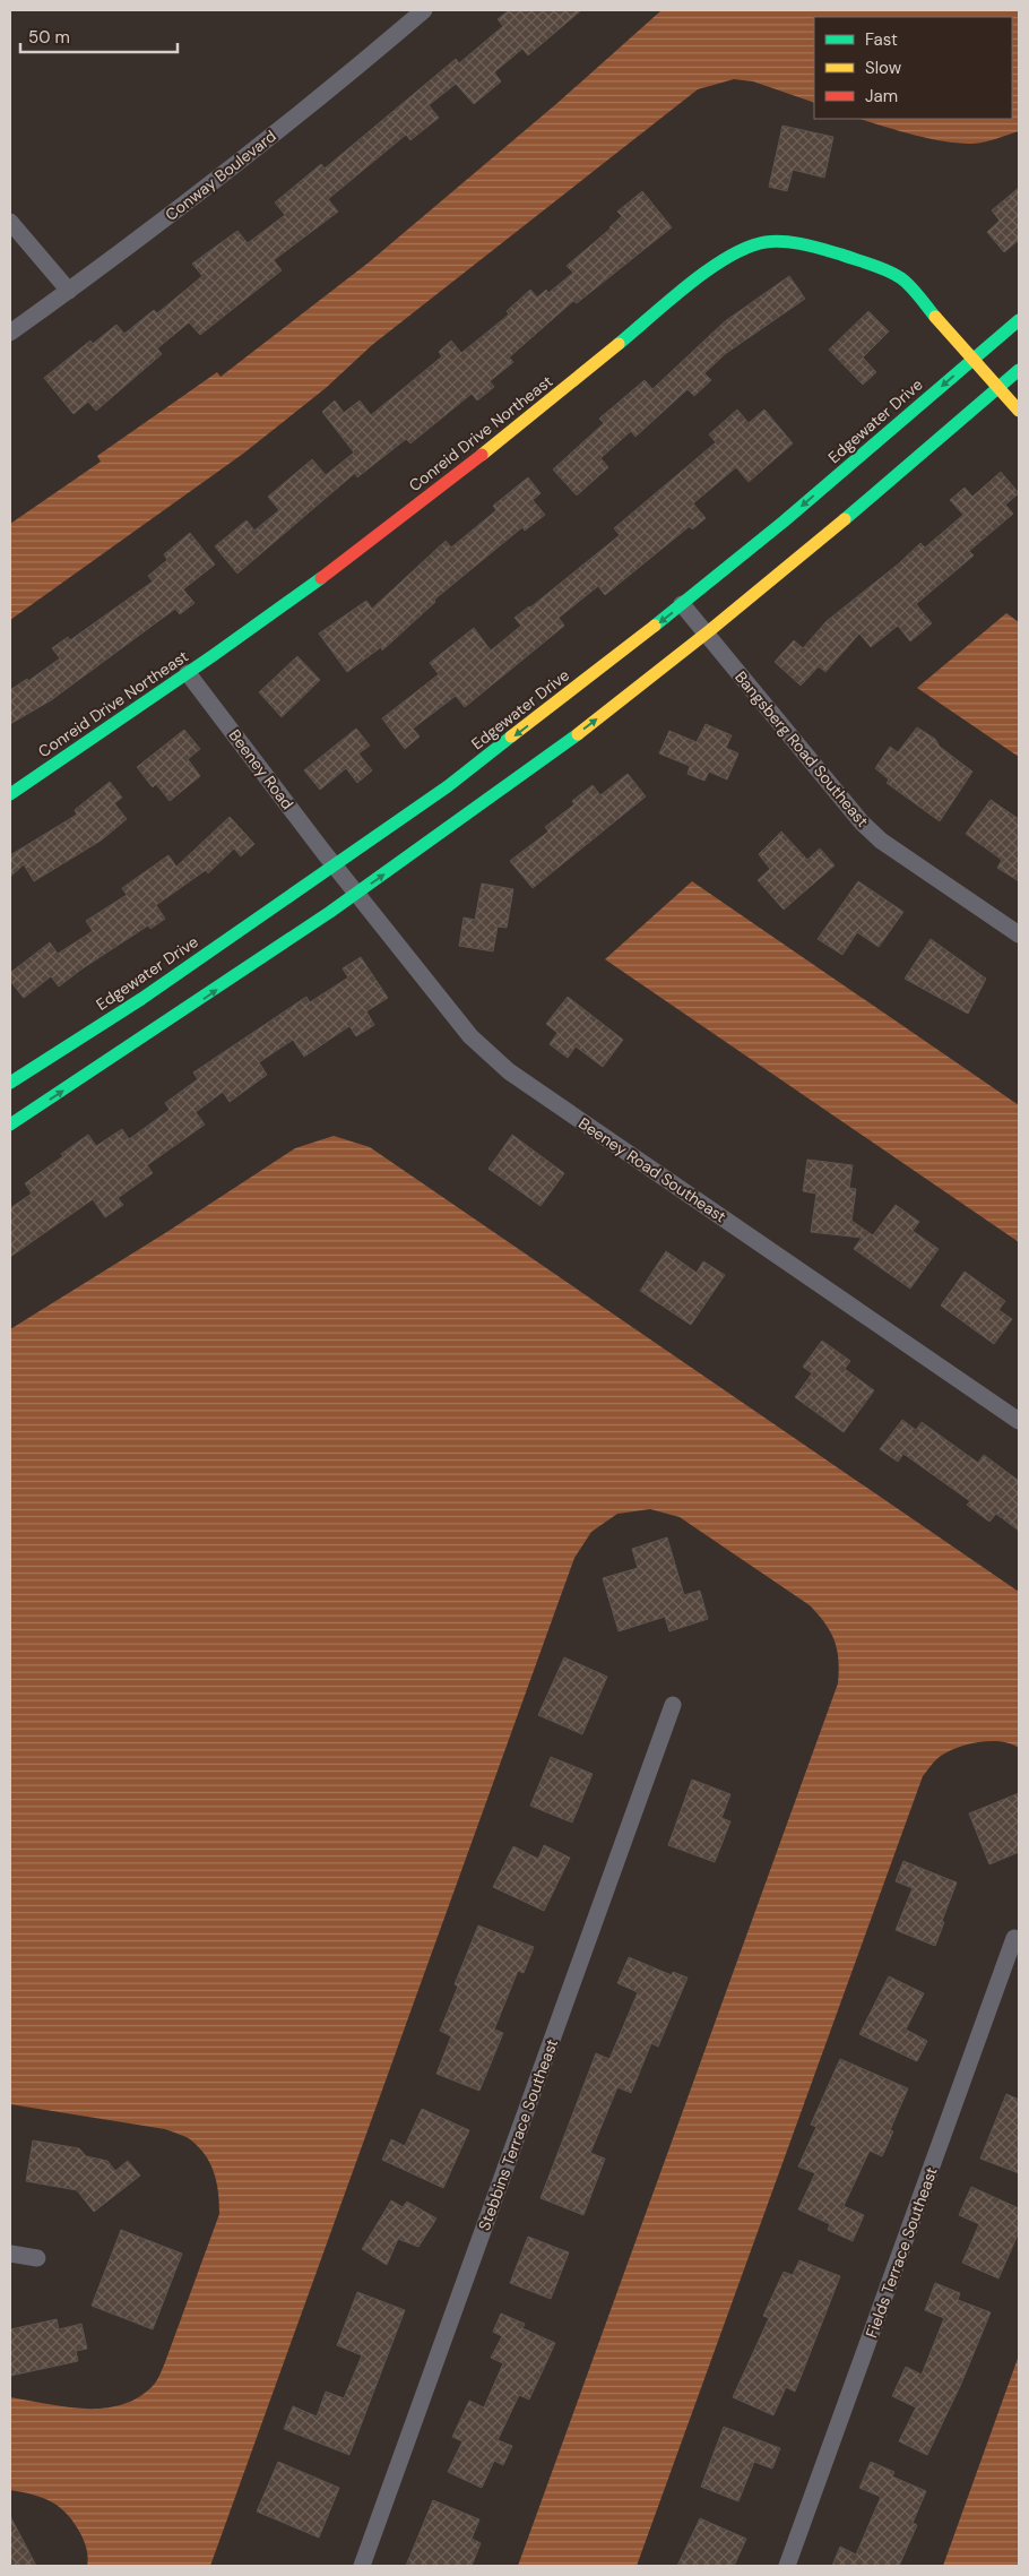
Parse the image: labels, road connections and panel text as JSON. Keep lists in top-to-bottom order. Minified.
{"streets":{"street":["Conway Boulevard","Edgewater Drive","Conreid Drive Northeast","Bangsberg Road Southeast","Beeney Road","Beeney Road Southeast","Stebbins Terrace Southeast","Fields Terrace Southeast"]},"crossings":[["Edgewater Drive","Conreid Drive Northeast"],["Edgewater Drive","Bangsberg Road Southeast"],["Edgewater Drive","Beeney Road"],["Edgewater Drive","Beeney Road Southeast"],["Conreid Drive Northeast","Beeney Road"],["Beeney Road","Beeney Road Southeast"]],"legend":["Fast","Slow","Jam"],"scale_bar":"50 m"}
